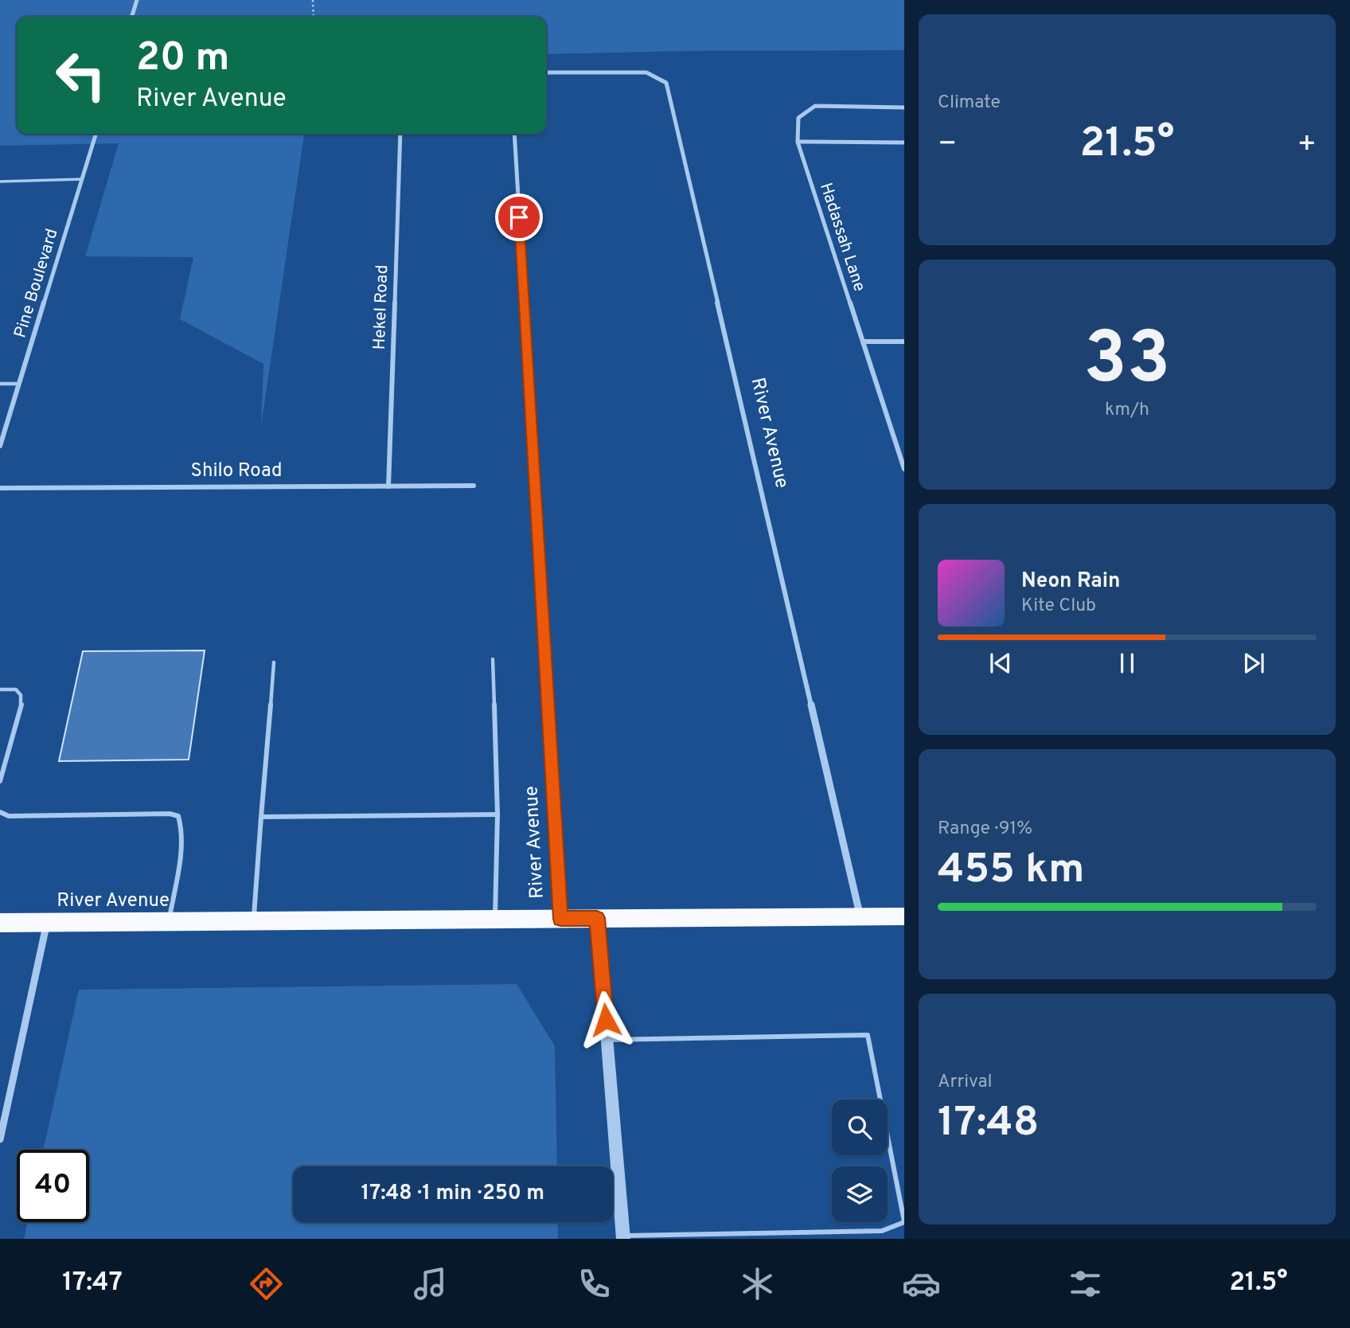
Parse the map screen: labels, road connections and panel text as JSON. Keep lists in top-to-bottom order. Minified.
{"streets":{"highway":["River Avenue"],"street":["Hadassah Lane","Pine Boulevard","Hekel Road","Shilo Road"]},"crossings":[["Hekel Road","Shilo Road"]],"page":{"tile":["Climate",["33","km/h"],["Range · 91%","455 km"],["Arrival","17:48"]],"turn":["20 m","River Avenue"],"heat":["−","21.5°","+"],"song":["Neon Rain","Kite Club"],"limit":"40","trip":"17:48 · 1 min · 250 m","tabs":["17:47","21.5°"]}}
